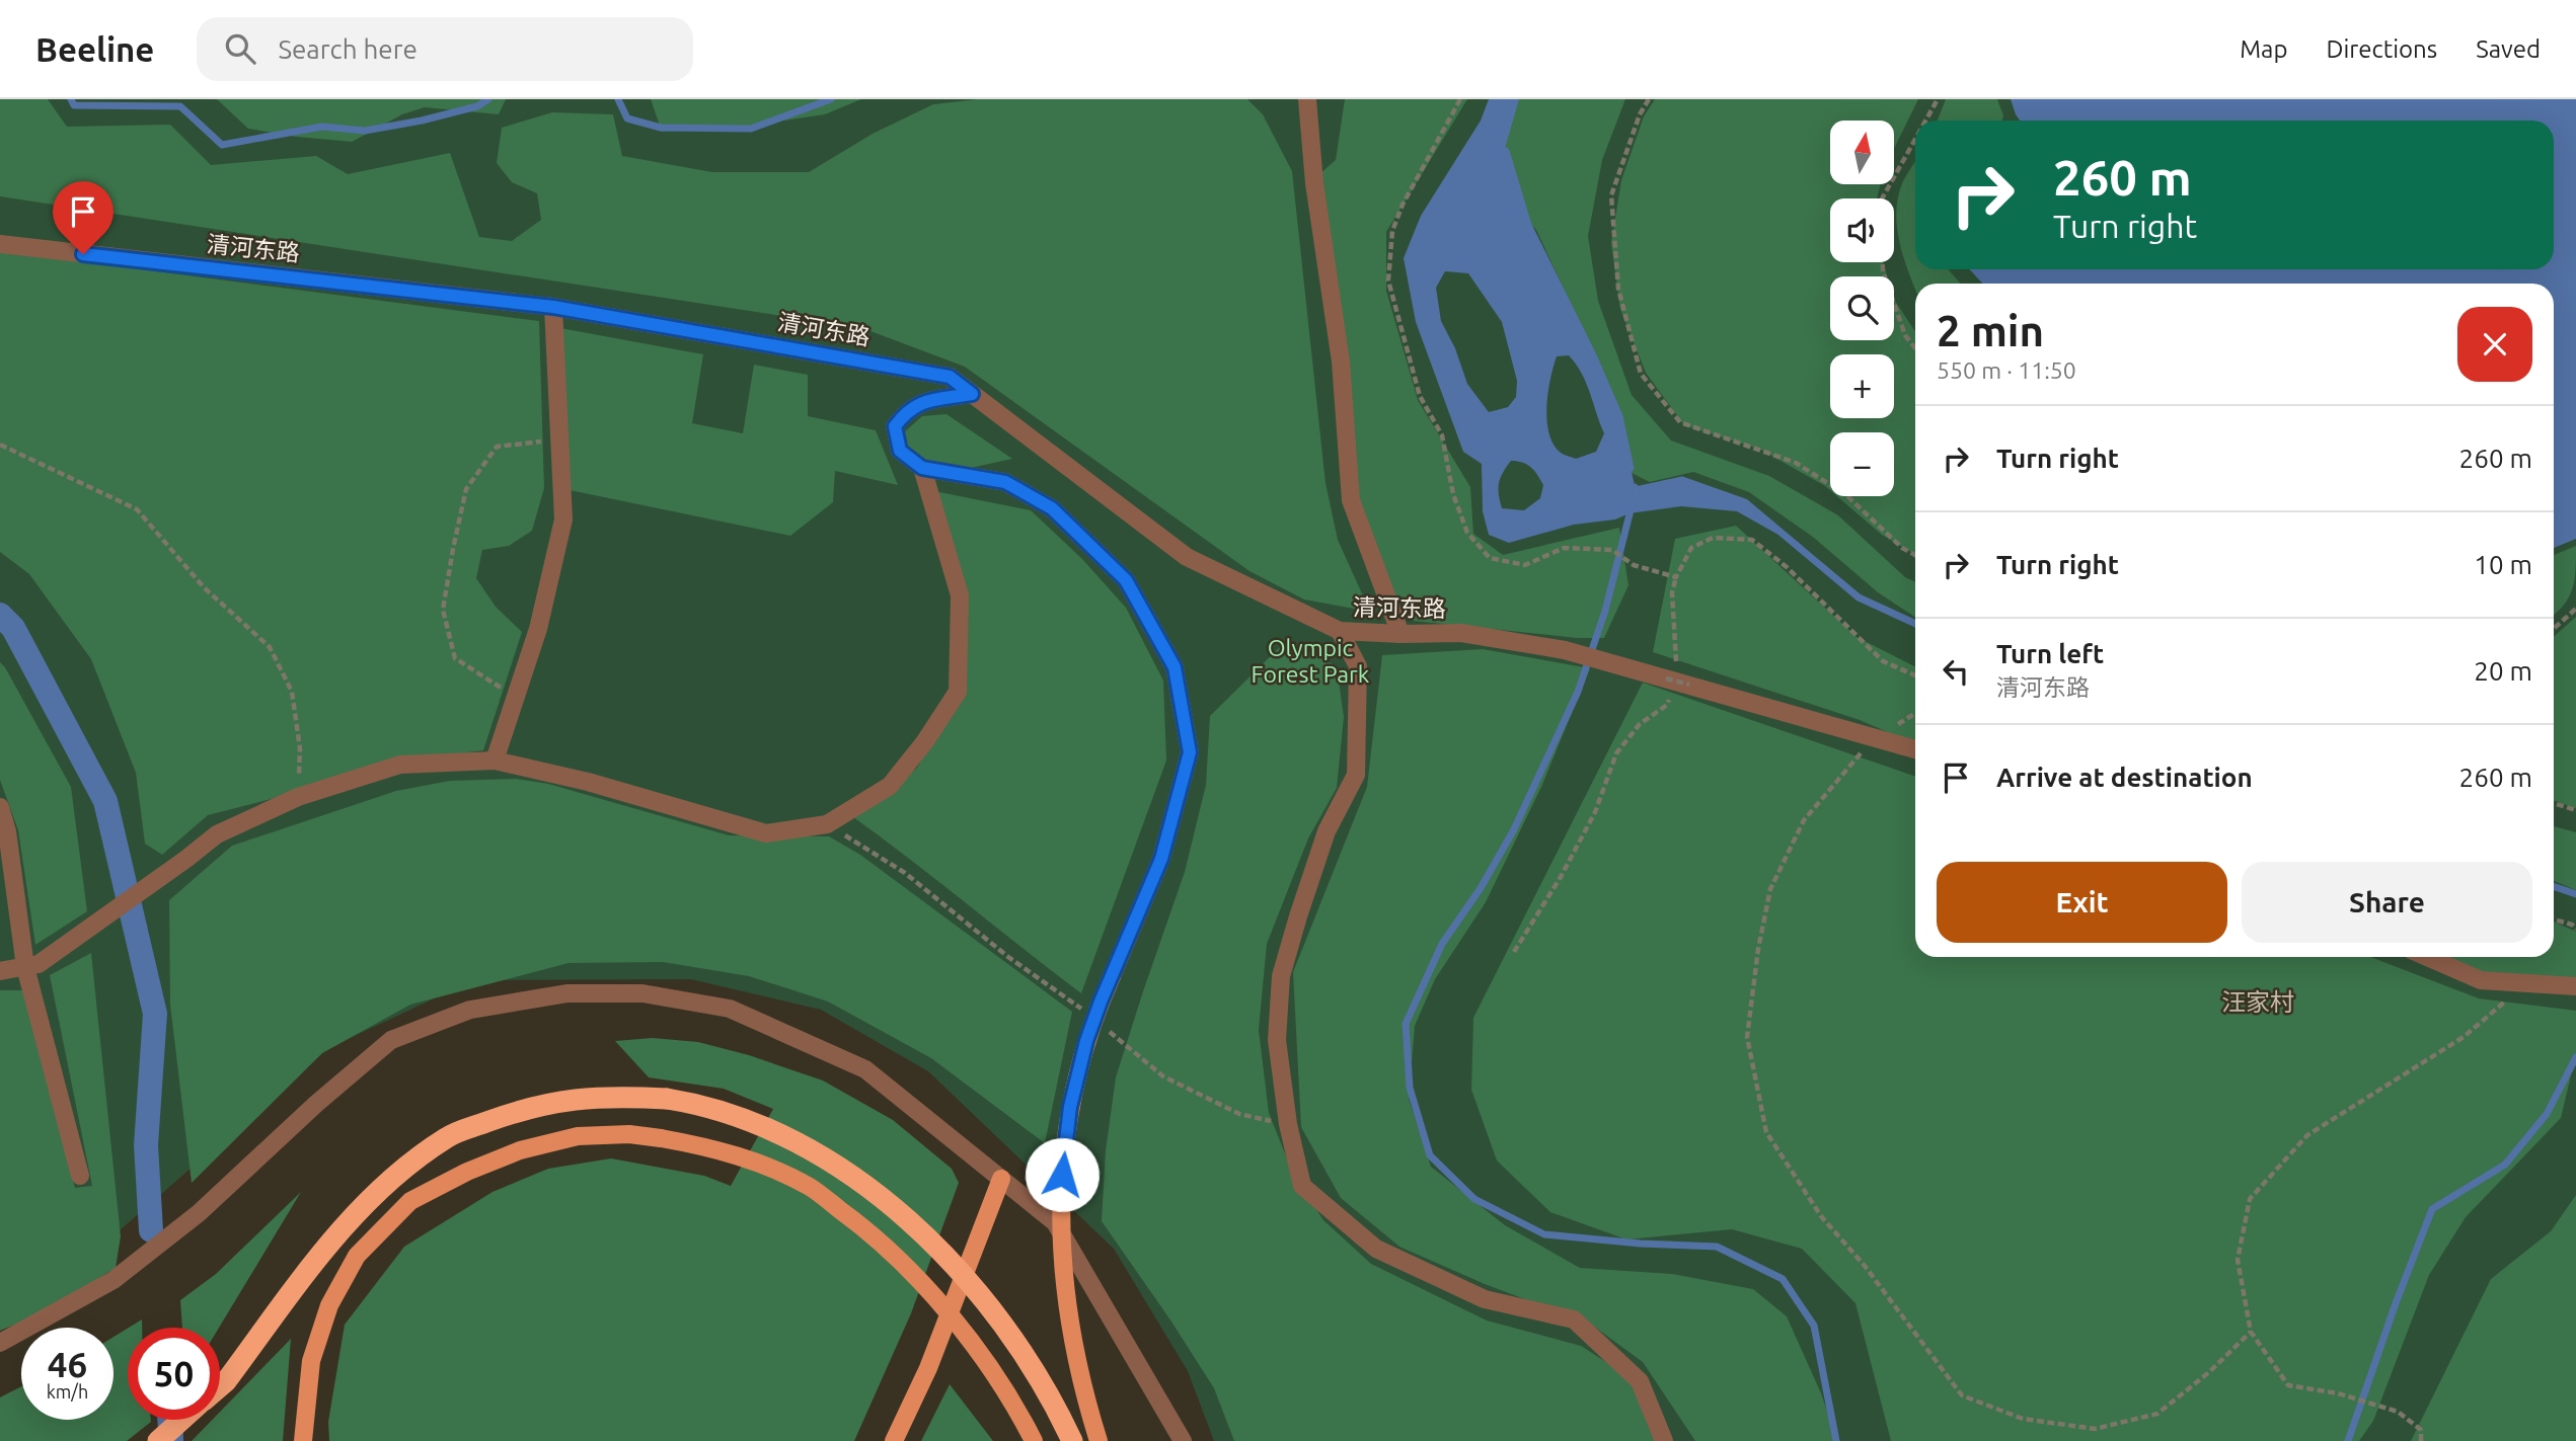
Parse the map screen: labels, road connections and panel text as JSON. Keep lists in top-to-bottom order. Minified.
{"streets":{"street":["清河东路"]},"districts":["汪家村"],"parks":["Olympic Forest Park"],"north":"top","page":{"header":"Beeline","search":"Search here","nav":["Map","Directions","Saved"],"map_buttons":["+","−"],"turn":["260 m","Turn right"],"heading":["2 min","550 m · 11:50"],"list":[{"name":"Turn right","value":"260 m"},{"name":"Turn right","value":"10 m"},{"name":"Turn left","note":"清河东路","value":"20 m"},{"name":"Arrive at destination","value":"260 m"}],"buttons":["Exit","Share"],"speed":"46 km/h","limit":"50"}}
